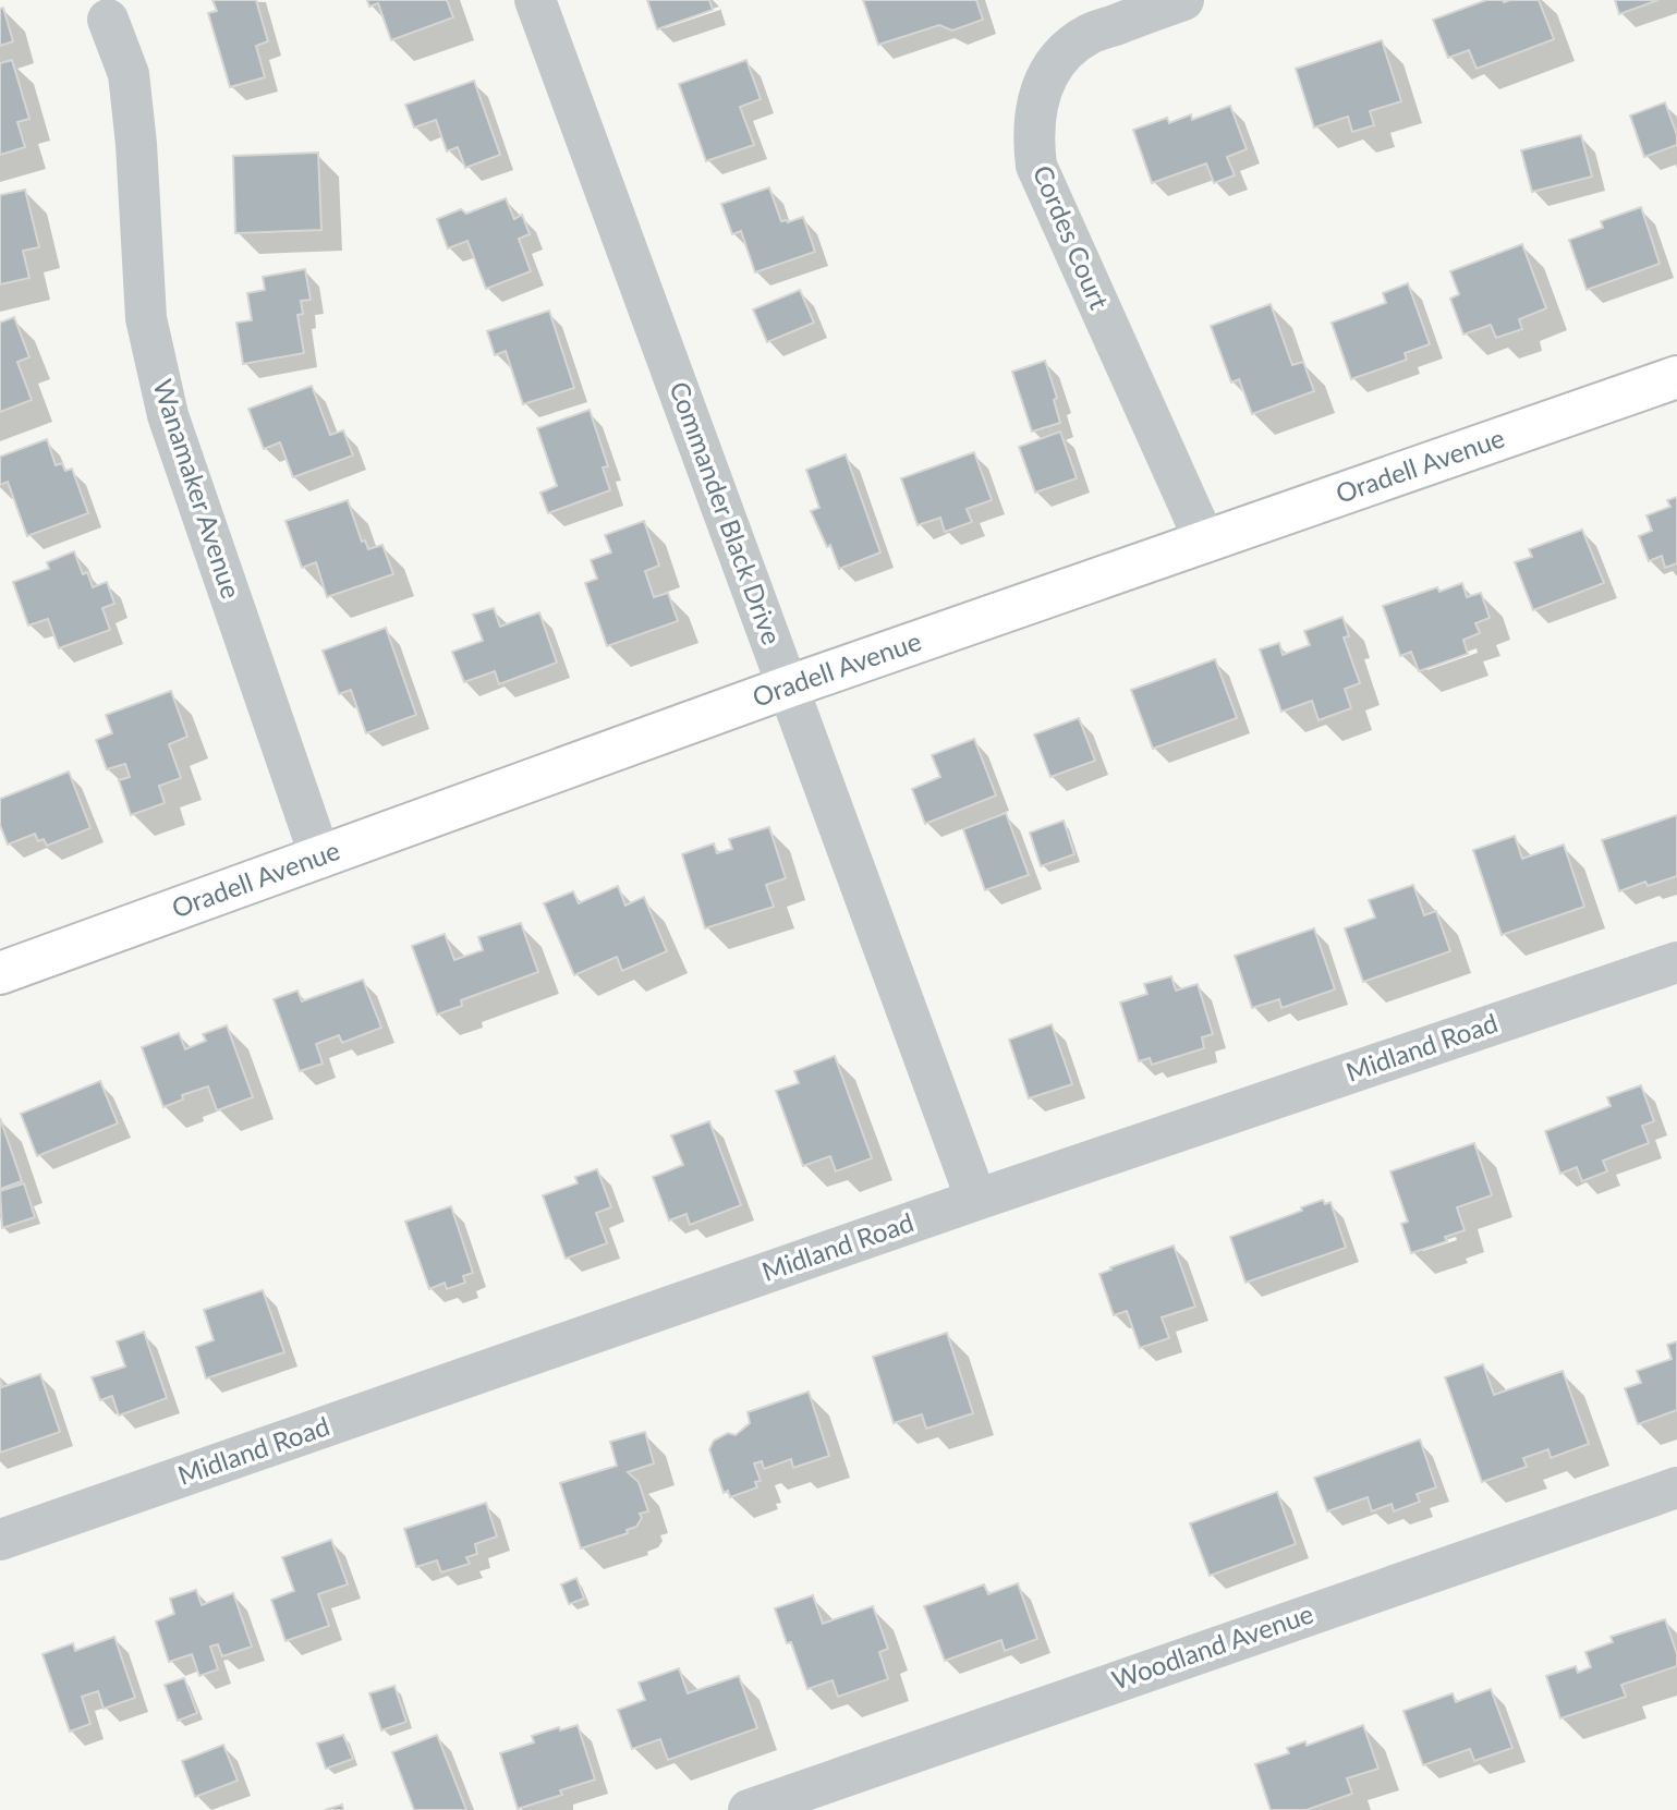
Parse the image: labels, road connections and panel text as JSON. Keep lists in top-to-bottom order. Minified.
{"streets":{"main road":["Oradell Avenue"],"street":["Cordes Court","Wanamaker Avenue","Commander Black Drive","Midland Road","Woodland Avenue"]},"crossings":[["Cordes Court","Oradell Avenue"],["Oradell Avenue","Wanamaker Avenue"],["Oradell Avenue","Commander Black Drive"],["Commander Black Drive","Midland Road"]]}
